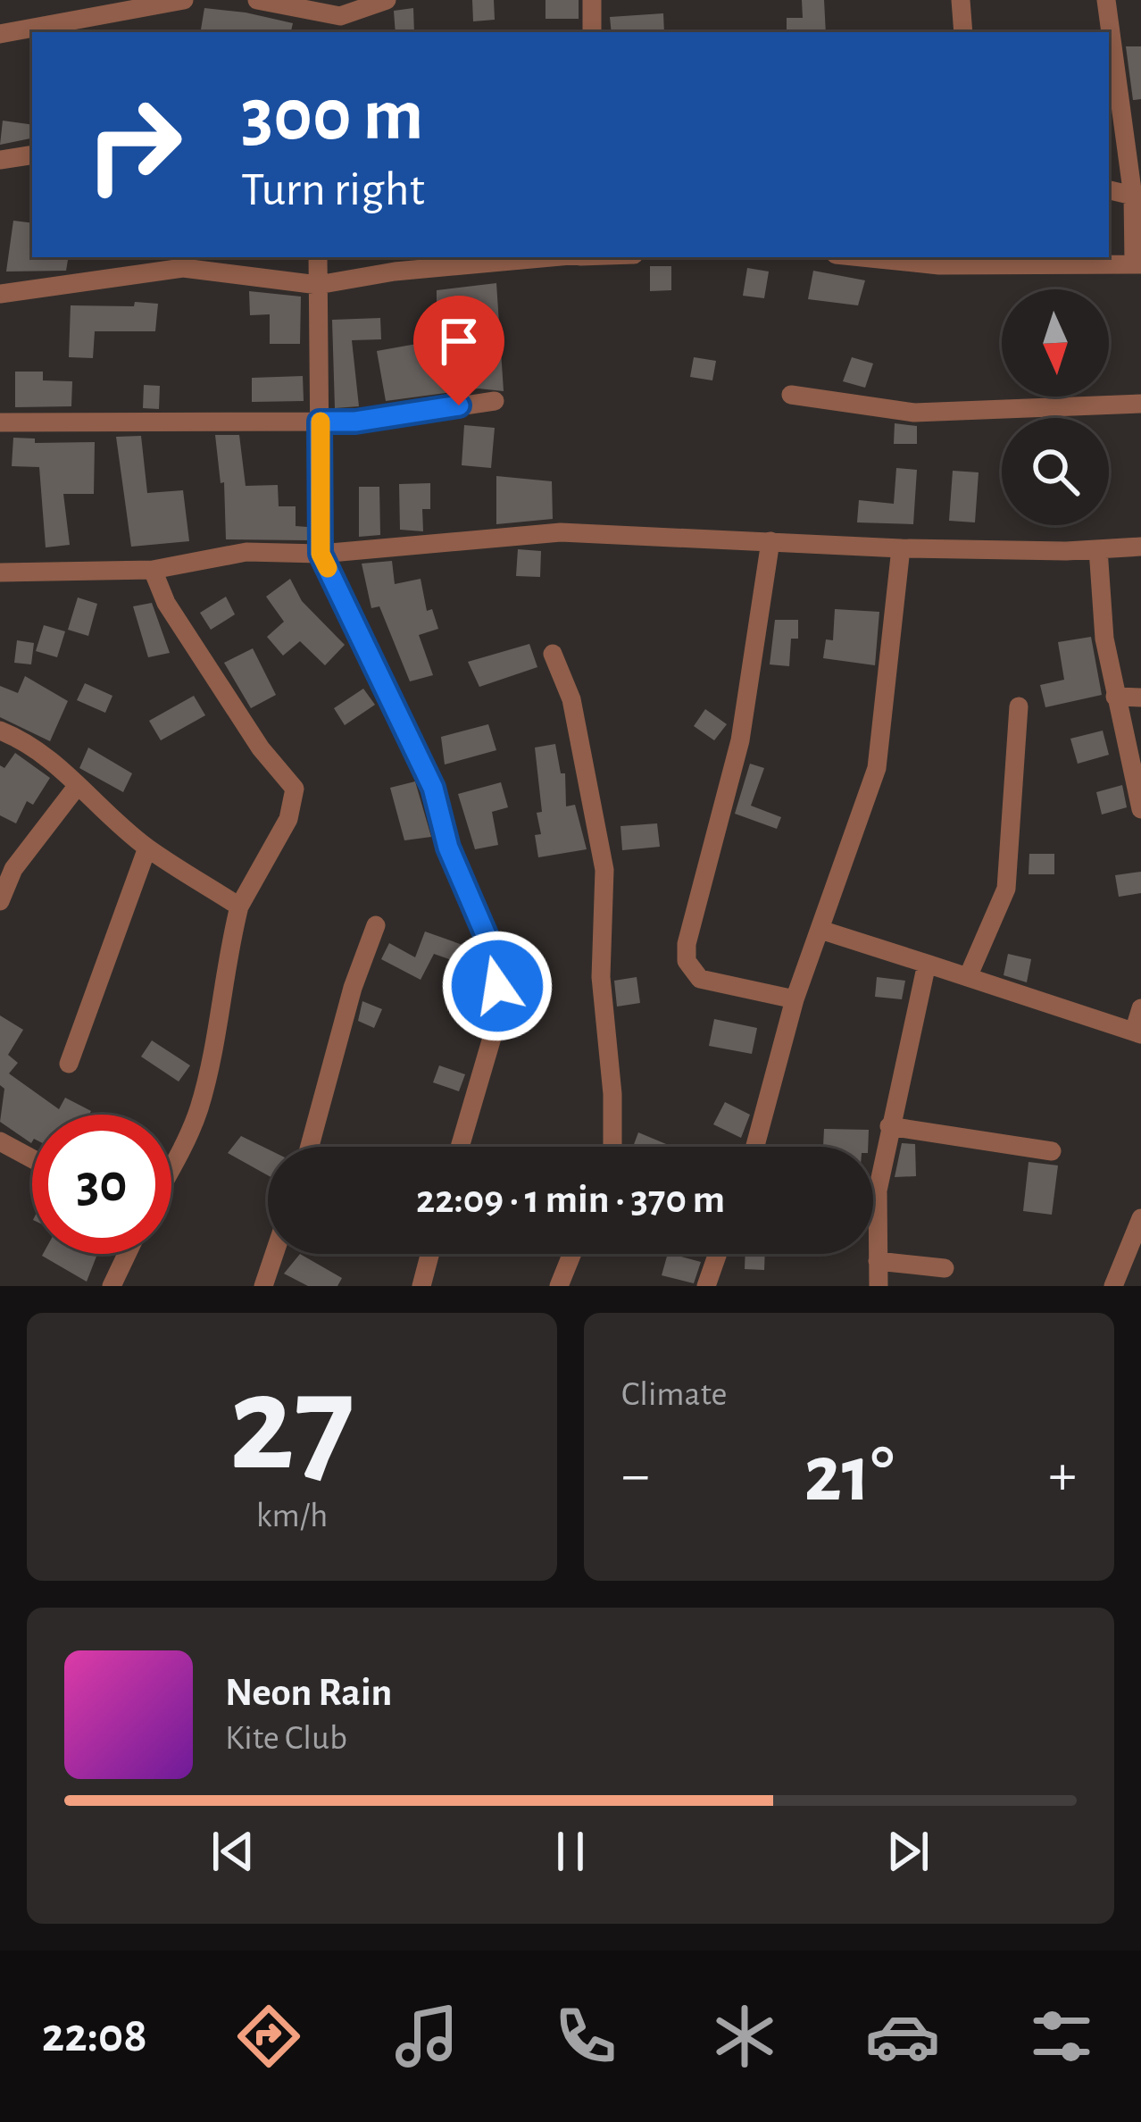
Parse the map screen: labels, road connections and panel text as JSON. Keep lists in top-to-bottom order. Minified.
{"north":"bottom","page":{"turn":["300 m","Turn right"],"limit":"30","trip":"22:09 · 1 min · 370 m","tile":[["27","km/h"],"Climate"],"heat":["−","21°","+"],"song":["Neon Rain","Kite Club"],"tabs":"22:08"}}
